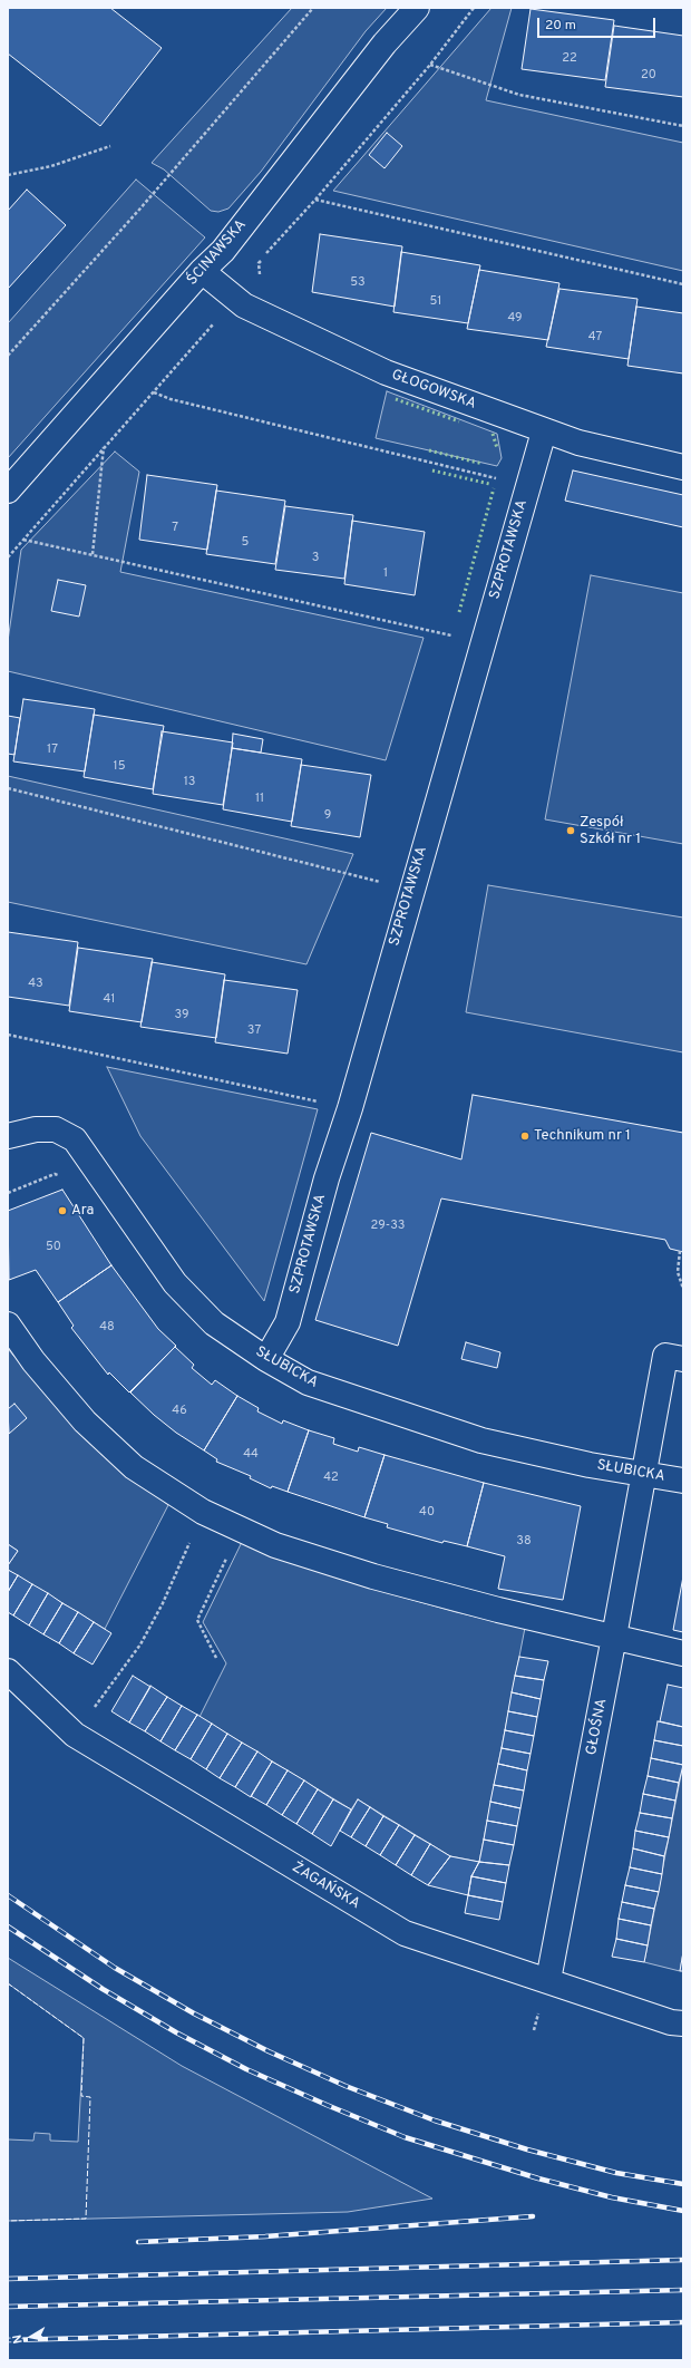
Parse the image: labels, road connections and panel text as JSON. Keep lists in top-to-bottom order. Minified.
{"streets":{"street":["ŚCINAWSKA","GŁOGOWSKA","SZPROTAWSKA","SŁUBICKA","GŁOŚNA","ŻAGAŃSKA"]},"crossings":[["ŚCINAWSKA","GŁOGOWSKA"],["GŁOGOWSKA","SZPROTAWSKA"],["SZPROTAWSKA","SŁUBICKA"],["SŁUBICKA","GŁOŚNA"],["GŁOŚNA","ŻAGAŃSKA"]],"places":["Zespół Szkół nr 1","Technikum nr 1","Ara"],"house_numbers":["22","20","53","51","49","47","7","5","3","1","17","15","13","11","9","43","41","39","37","29-33","50","48","46","44","42","40","38"],"scale_bar":"20 m","north":"left"}
